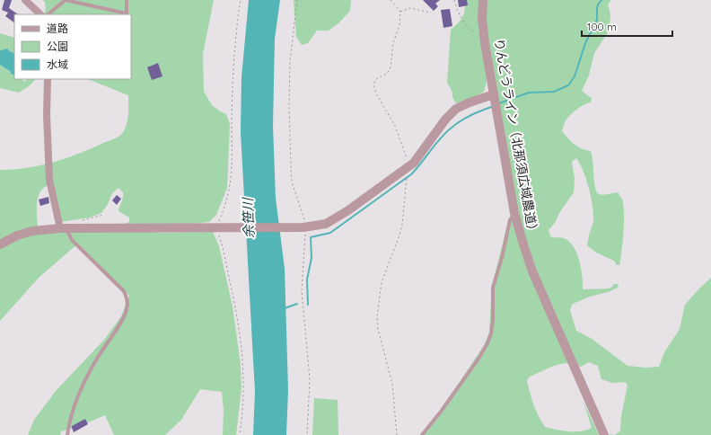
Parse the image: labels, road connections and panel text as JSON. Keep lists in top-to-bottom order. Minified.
{"streets":{"street":["りんどうライン（北那須広域農道）"]},"water":["余笹川"],"legend":["道路","公園","水域"],"scale_bar":"100 m"}
